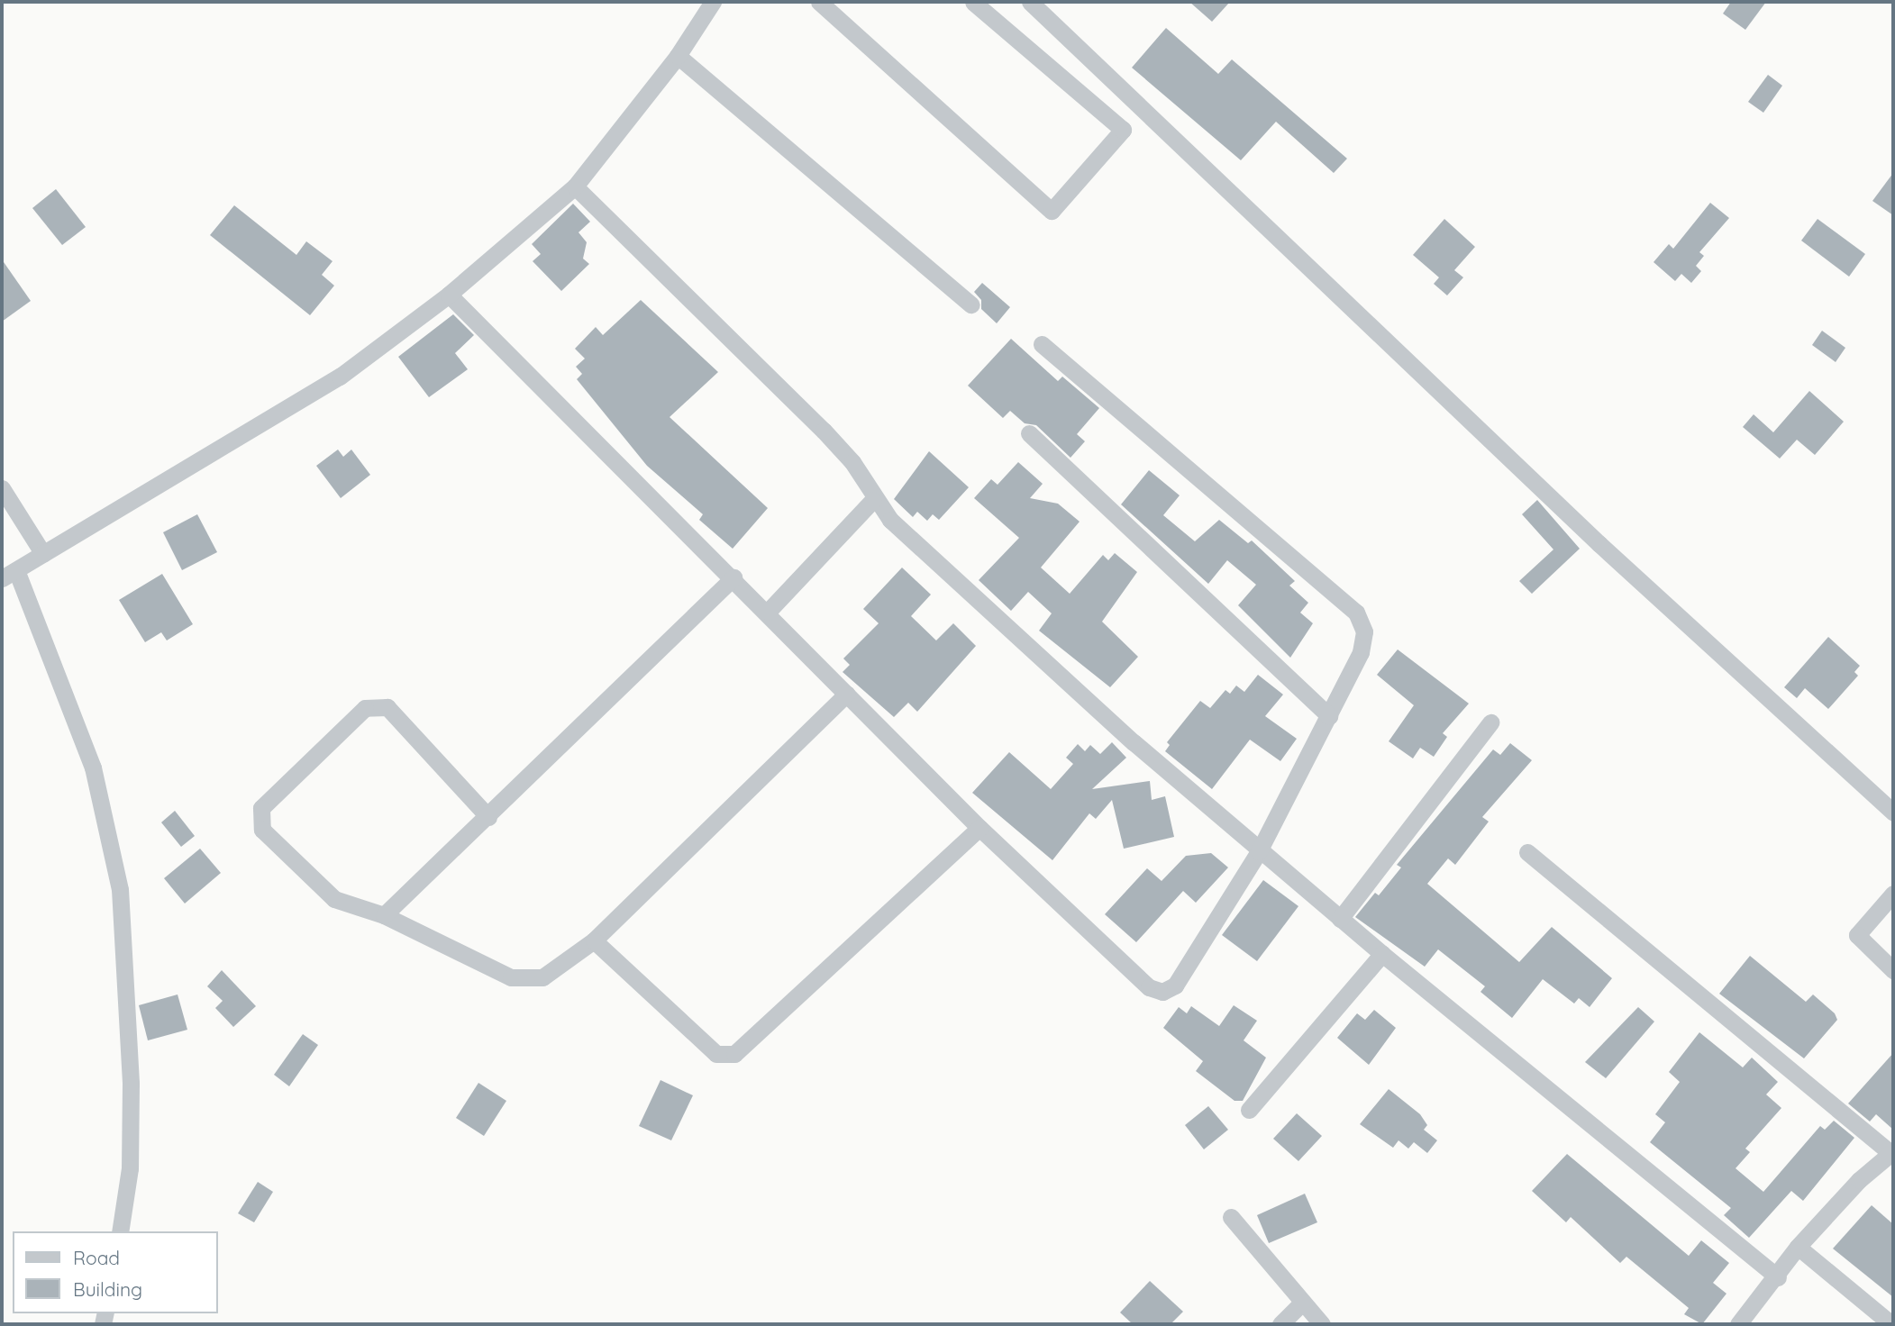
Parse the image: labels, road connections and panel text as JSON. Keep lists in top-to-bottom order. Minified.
{"legend":["Road","Building"]}
